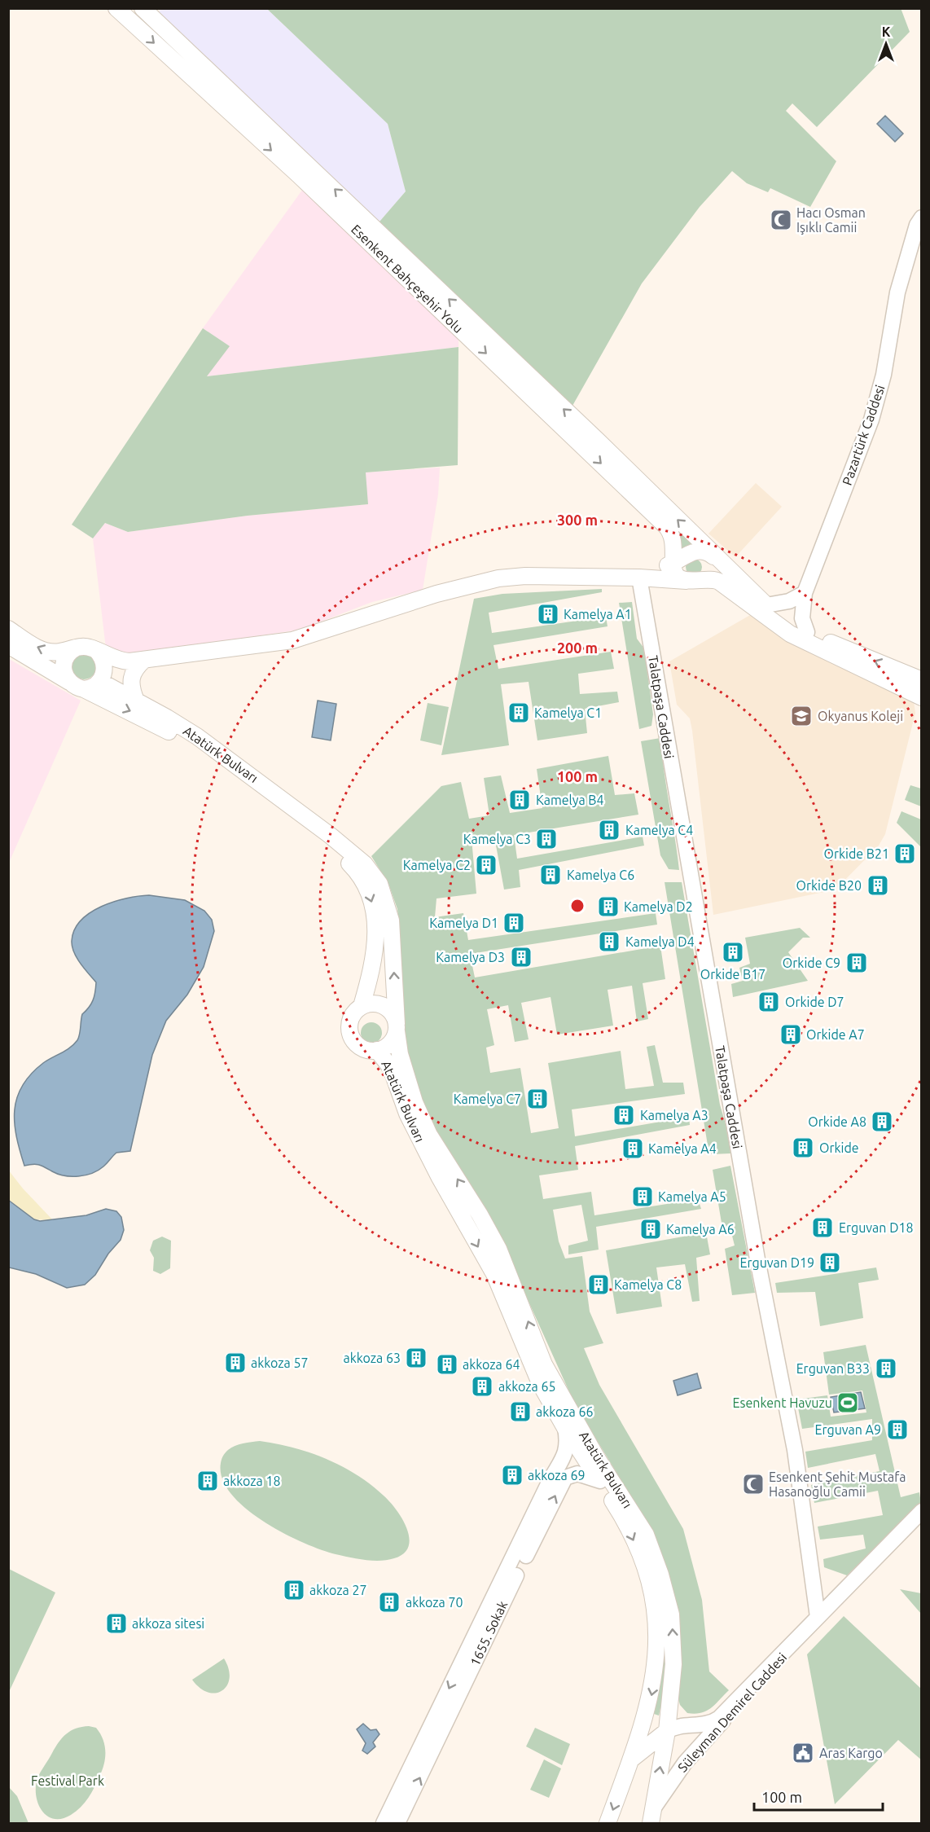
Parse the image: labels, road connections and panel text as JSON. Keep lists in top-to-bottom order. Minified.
{"streets":{"main road":["Esenkent Bahçeşehir Yolu","Atatürk Bulvarı"],"street":["Pazartürk Caddesi","Talatpaşa Caddesi","1655. Sokak","Süleyman Demirel Caddesi"]},"crossings":[["Esenkent Bahçeşehir Yolu","Pazartürk Caddesi"],["Talatpaşa Caddesi","Süleyman Demirel Caddesi"],["Atatürk Bulvarı","1655. Sokak"],["Atatürk Bulvarı","Süleyman Demirel Caddesi"]],"parks":["Festival Park"],"places":{"mosque":["Hacı Osman Işıklı Camii","Esenkent Şehit Mustafa Hasanoğlu Camii"],"building":["Kamelya A1","Kamelya C1","Kamelya B4","Kamelya C4","Kamelya C3","Orkide B21","Kamelya C2","Kamelya C6","Orkide B20","Kamelya D2","Kamelya D1","Kamelya D4","Orkide B17","Kamelya D3","Orkide C9","Orkide D7","Orkide A7","Kamelya C7","Kamelya A3","Orkide A8","Orkide","Kamelya A4","Kamelya A5","Erguvan D18","Kamelya A6","Erguvan D19","Kamelya C8","akkoza 63","akkoza 57","akkoza 64","Erguvan B33","akkoza 65","akkoza 66","Erguvan A9","akkoza 69","akkoza 18","akkoza 27","akkoza 70","akkoza sitesi"],"school or university":["Okyanus Koleji"],"sports":["Esenkent Havuzu"],"public building":["Aras Kargo"]},"scale_bar":"100 m","north":"top","rings":["300 m","200 m","100 m"]}
